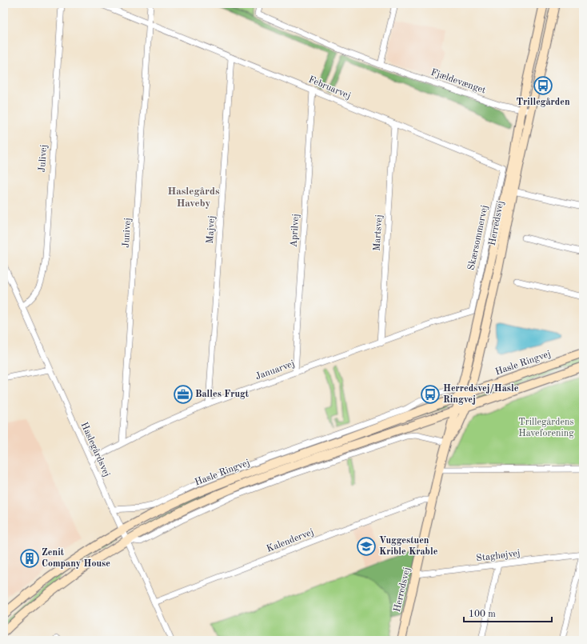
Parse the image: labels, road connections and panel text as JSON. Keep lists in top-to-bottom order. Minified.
{"streets":{"main road":["Herredsvej","Hasle Ringvej"],"street":["Fjældevænget","Februarvej","Julivej","Majvej","Aprilvej","Junivej","Martsvej","Skærsommervej","Januarvej","Haslegårdsvej","Kalendervej","Staghøjvej"]},"crossings":[["Fjældevænget","Herredsvej"],["Februarvej","Majvej"],["Februarvej","Aprilvej"],["Februarvej","Junivej"],["Februarvej","Martsvej"],["Februarvej","Skærsommervej"],["Julivej","Haslegårdsvej"],["Herredsvej","Hasle Ringvej"],["Herredsvej","Kalendervej"],["Herredsvej","Staghøjvej"],["Majvej","Januarvej"],["Aprilvej","Januarvej"],["Junivej","Januarvej"],["Martsvej","Januarvej"],["Skærsommervej","Januarvej"],["Hasle Ringvej","Haslegårdsvej"],["Januarvej","Haslegårdsvej"],["Haslegårdsvej","Kalendervej"]],"districts":["Haslegårds Haveby"],"parks":["Trillegårdens Haveforening"],"places":{"bus stop":["Trillegården","Herredsvej/Hasle Ringvej"],"office":["Balles Frugt"],"school or university":["Vuggestuen Krible Krable"],"building":["Zenit Company House"]},"scale_bar":"100 m"}
